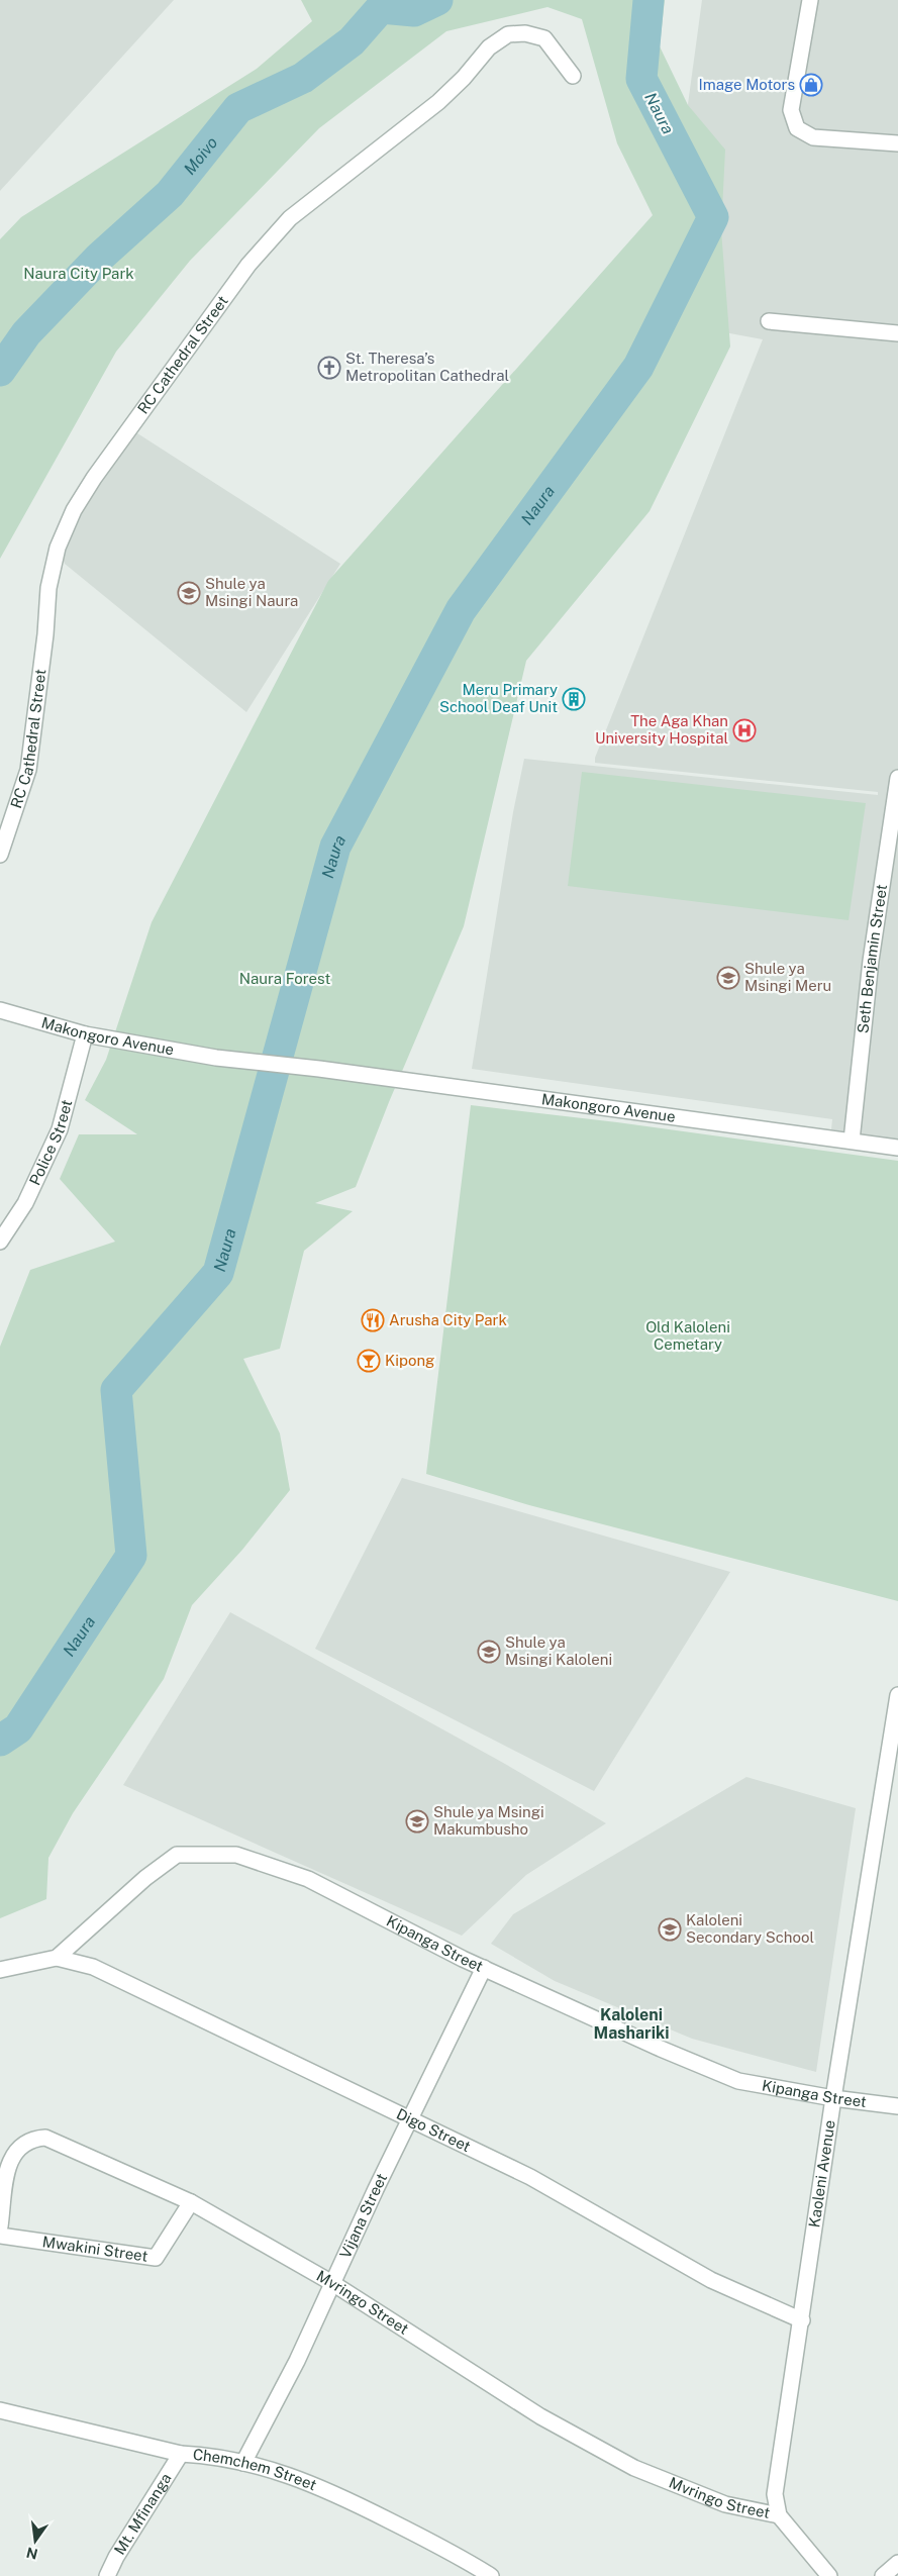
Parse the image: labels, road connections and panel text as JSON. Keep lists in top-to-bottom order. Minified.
{"streets":{"street":["RC Cathedral Street","Seth Benjamin Street","Makongoro Avenue","Police Street","Kipanga Street","Digo Street","Kaoleni Avenue","Vijana Street","Mwakini Street","Mvringo Street","Chemchem Street","Mt. Mfinanga"]},"crossings":[["Seth Benjamin Street","Makongoro Avenue"],["Makongoro Avenue","Police Street"],["Kipanga Street","Digo Street"],["Kipanga Street","Kaoleni Avenue"],["Kipanga Street","Vijana Street"],["Digo Street","Kaoleni Avenue"],["Digo Street","Vijana Street"],["Kaoleni Avenue","Mvringo Street"],["Vijana Street","Mvringo Street"],["Vijana Street","Chemchem Street"],["Mwakini Street","Mvringo Street"],["Chemchem Street","Mt. Mfinanga"]],"districts":["Kaloleni Mashariki"],"water":["Naura","Moivo"],"parks":["Naura City Park","Naura Forest","Old Kaloleni Cemetary"],"places":{"shop":["Image Motors"],"church":["St. Theresa’s Metropolitan Cathedral"],"school or university":["Shule ya Msingi Naura","Shule ya Msingi Meru","Shule ya Msingi Kaloleni","Shule ya Msingi Makumbusho","Kaloleni Secondary School"],"building":["Meru Primary School Deaf Unit"],"hospital":["The Aga Khan University Hospital"],"restaurant":["Arusha City Park"],"bar":["Kipong"]},"north":"bottom"}
